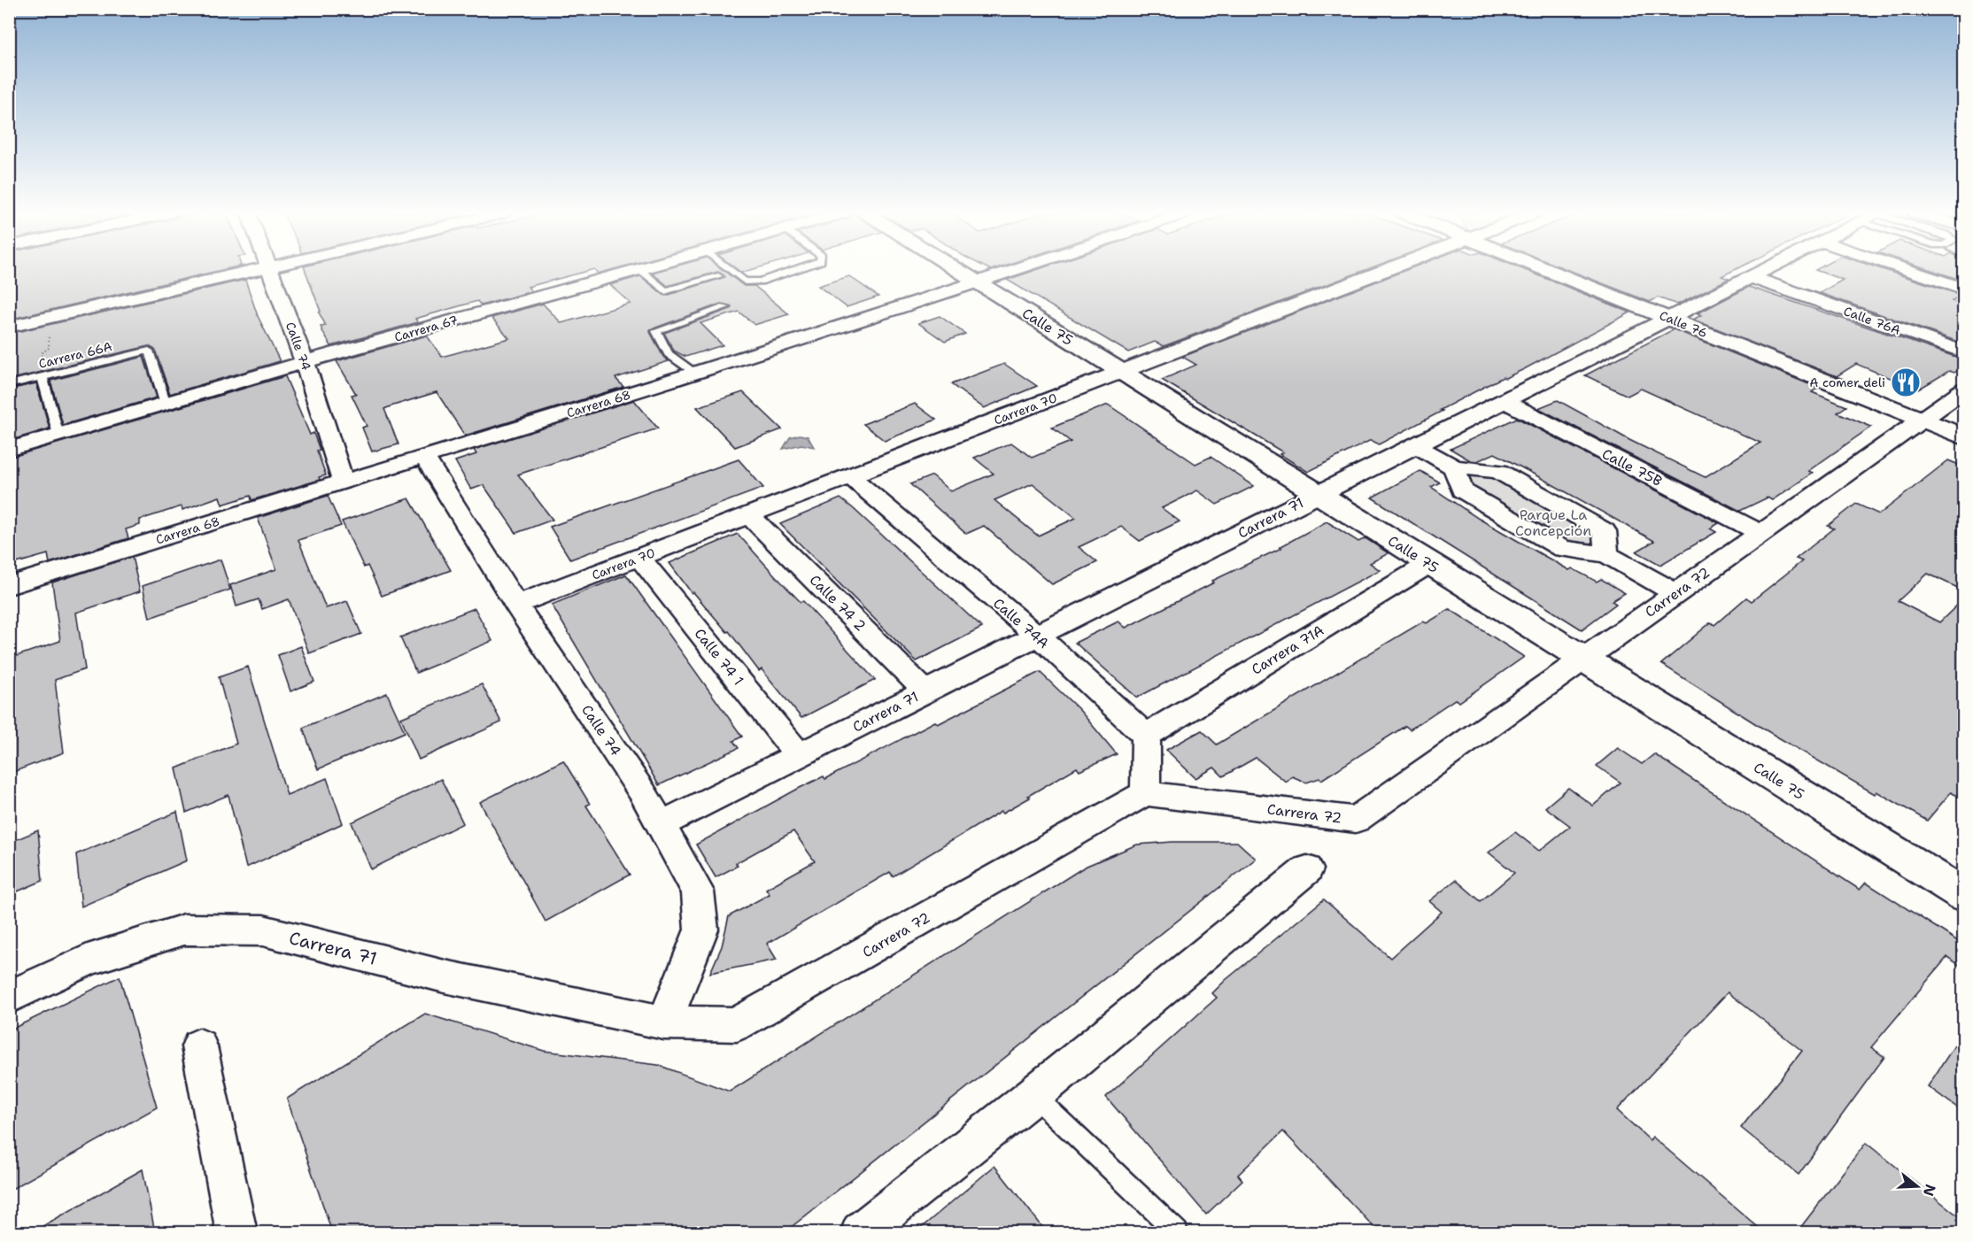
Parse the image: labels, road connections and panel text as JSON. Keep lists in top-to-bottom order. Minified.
{"streets":{"street":["Calle 76A","Calle 76","Calle 75","Carrera 67","Calle 74","Carrera 68","Carrera 70","Calle 75B","Carrera 71","Carrera 72","Calle 74 2","Calle 74A","Carrera 71A","Calle 74 1"],"lane":["Carrera 66A"]},"crossings":[["Calle 76A","Carrera 71"],["Calle 76","Carrera 71"],["Calle 76","Carrera 72"],["Calle 75","Carrera 68"],["Calle 75","Carrera 70"],["Calle 75","Carrera 71"],["Calle 75","Carrera 72"],["Calle 75","Carrera 71A"],["Carrera 67","Calle 74"],["Carrera 67","Carrera 66A"],["Calle 74","Carrera 68"],["Calle 74","Carrera 70"],["Calle 74","Carrera 71"],["Calle 74","Carrera 72"],["Carrera 70","Calle 74 2"],["Carrera 70","Calle 74A"],["Carrera 70","Calle 74 1"],["Calle 75B","Carrera 71"],["Calle 75B","Carrera 72"],["Carrera 71","Carrera 72"],["Carrera 71","Calle 74 2"],["Carrera 71","Calle 74A"],["Carrera 71","Calle 74 1"],["Calle 74A","Carrera 71A"]],"parks":["Parque La Concepción"],"places":{"restaurant":["A comer deli"]},"north":"right"}
